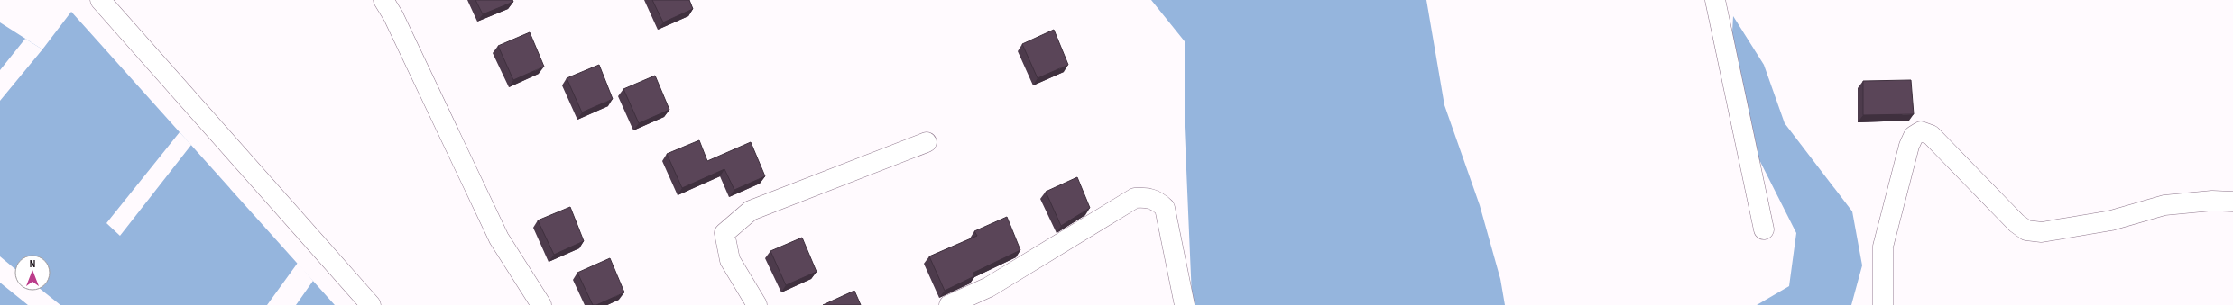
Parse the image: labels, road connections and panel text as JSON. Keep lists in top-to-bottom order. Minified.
{"north":"top"}
